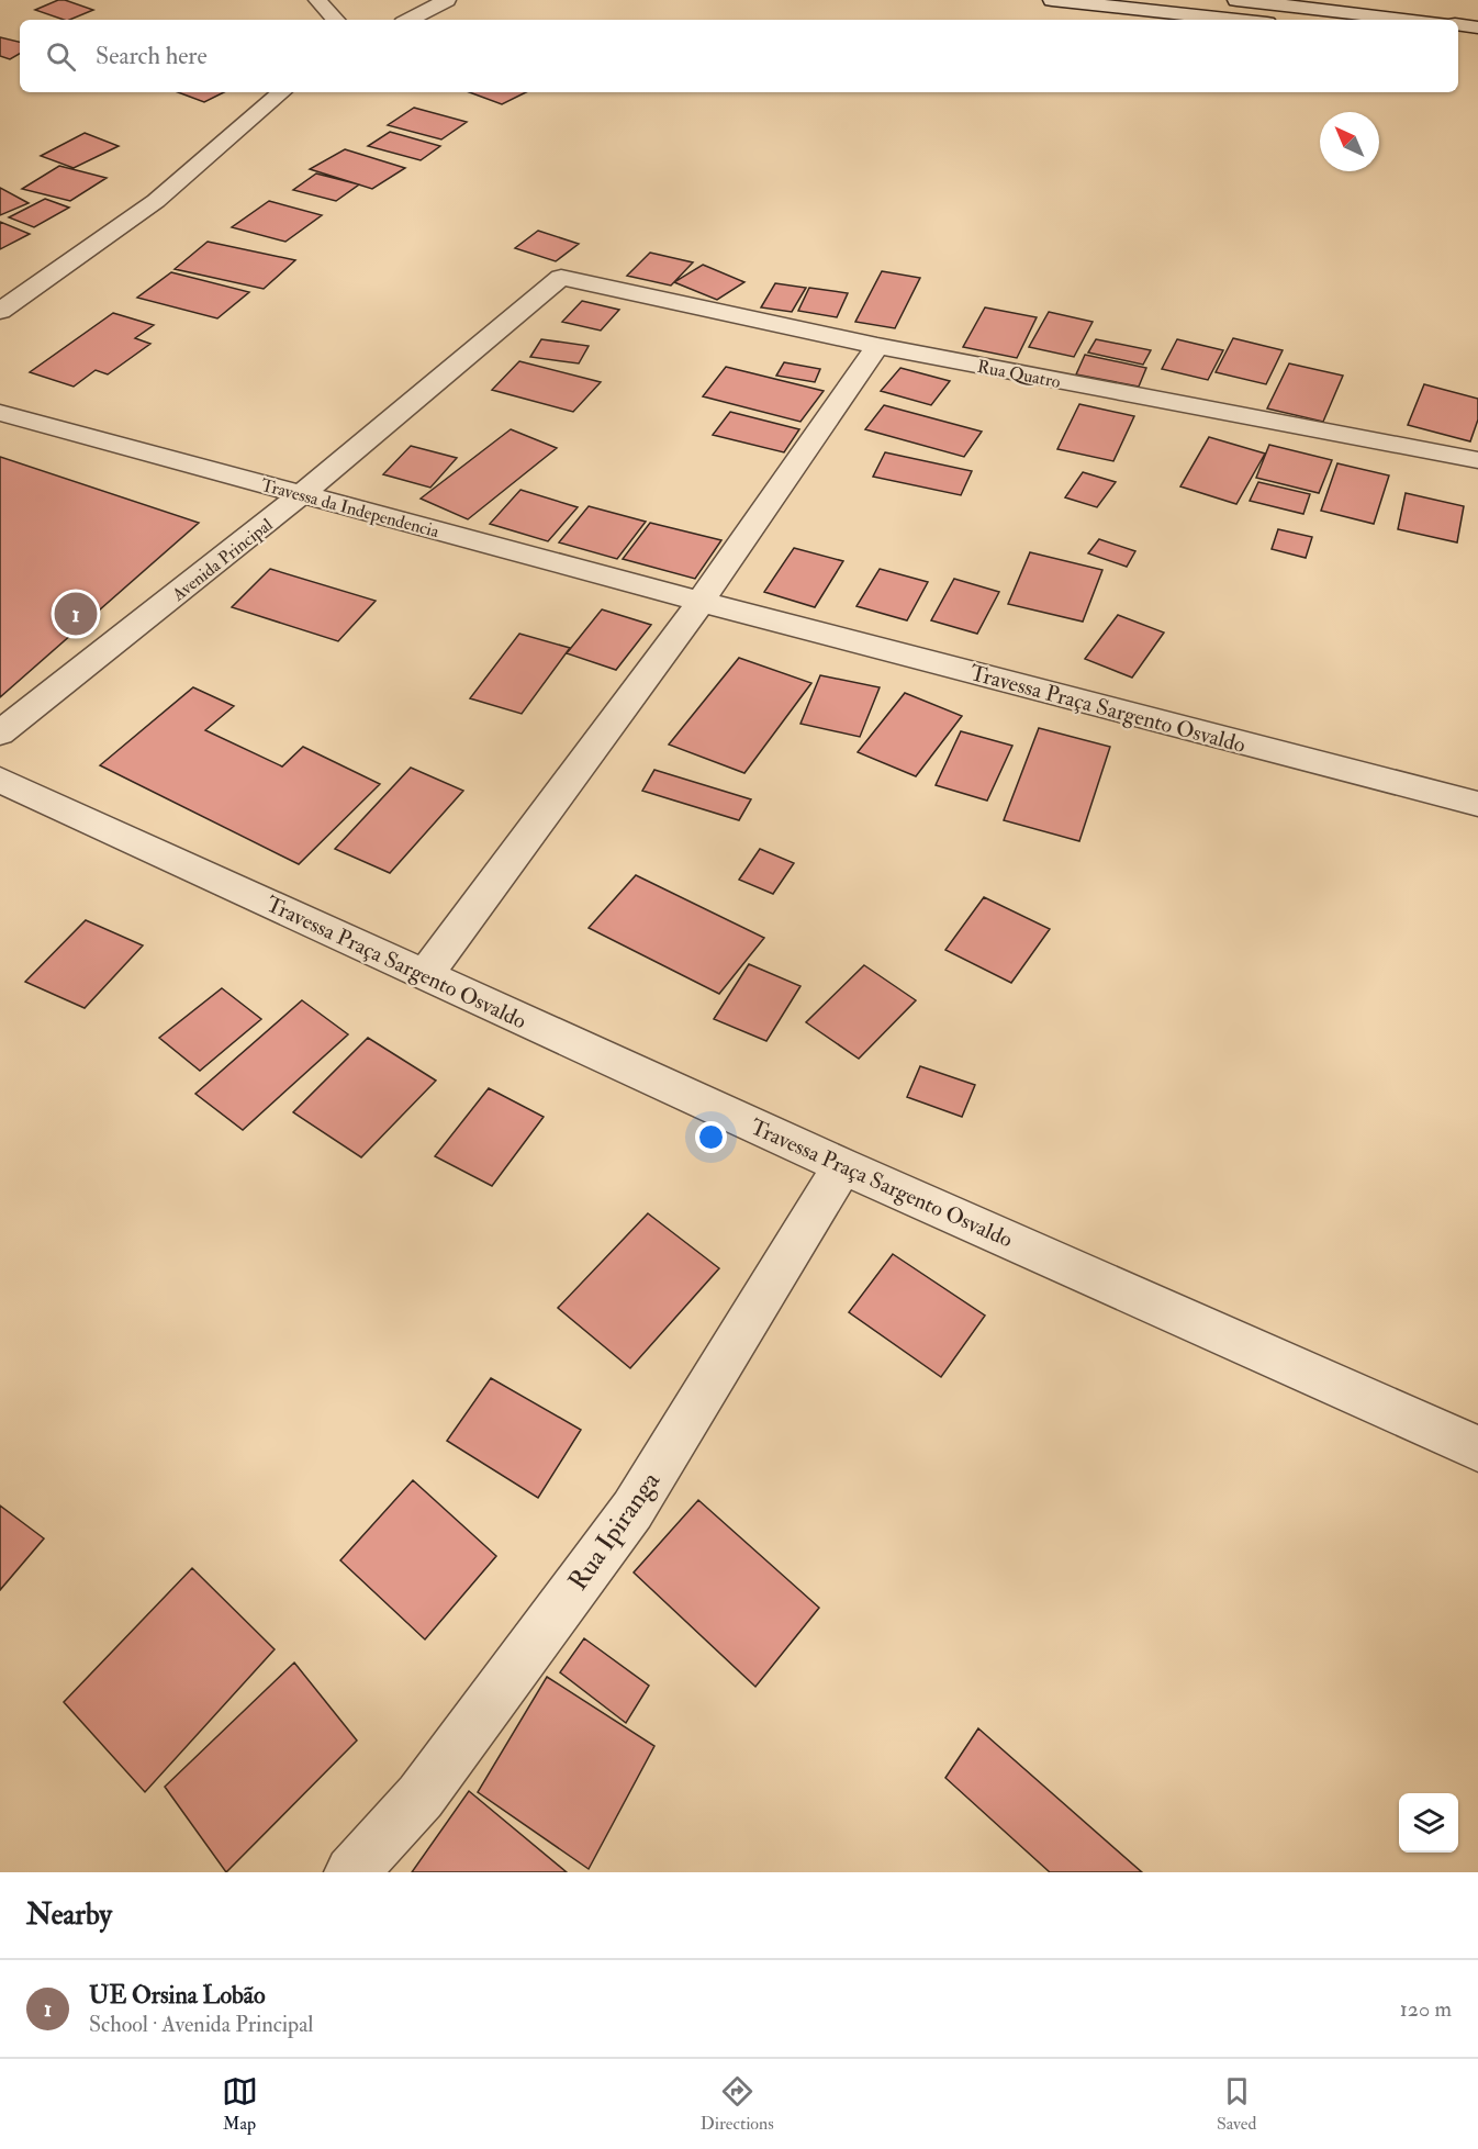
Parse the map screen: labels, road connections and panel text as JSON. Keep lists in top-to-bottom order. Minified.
{"streets":{"street":["Rua Quatro","Travessa da Independencia","Avenida Principal","Travessa Praça Sargento Osvaldo","Rua Ipiranga"]},"crossings":[["Rua Quatro","Avenida Principal"],["Travessa da Independencia","Avenida Principal"],["Travessa da Independencia","Travessa Praça Sargento Osvaldo"],["Travessa Praça Sargento Osvaldo","Rua Ipiranga"]],"north":"top left","page":{"search":"Search here","pins":"1","heading":"Nearby","list":[{"mark":"1","name":"UE Orsina Lobão","note":"School · Avenida Principal","value":"120 m"}],"nav":["Map","Directions","Saved"]}}
